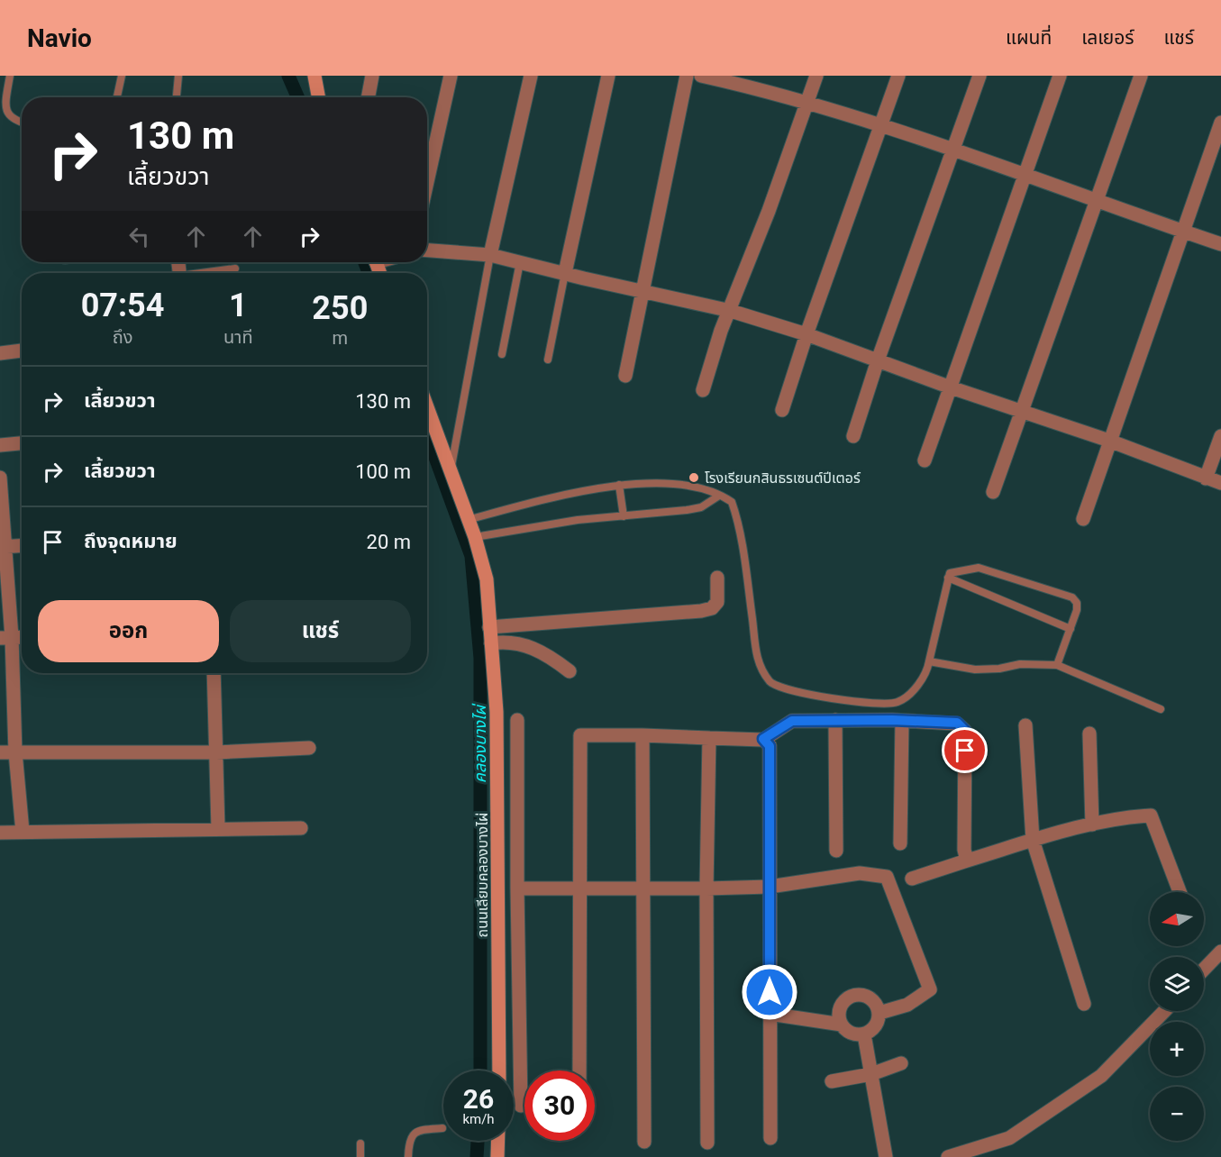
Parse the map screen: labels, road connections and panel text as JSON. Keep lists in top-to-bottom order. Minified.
{"streets":{"street":["ถนนเลียบคลองบางไผ่"]},"water":["คลองบางไผ่"],"places":["โรงเรียนกสินธรเซนต์ปีเตอร์"],"north":"left","page":{"header":"Navio","nav":["แผนที่","เลเยอร์","แชร์"],"turn":["130 m","เลี้ยวขวา"],"eta":["07:54","ถึง","1","นาที","250","m"],"list":[{"name":"เลี้ยวขวา","value":"130 m"},{"name":"เลี้ยวขวา","value":"100 m"},{"name":"ถึงจุดหมาย","value":"20 m"}],"buttons":["ออก","แชร์"],"map_buttons":["+","−"],"speed":"26 km/h","limit":"30"}}
